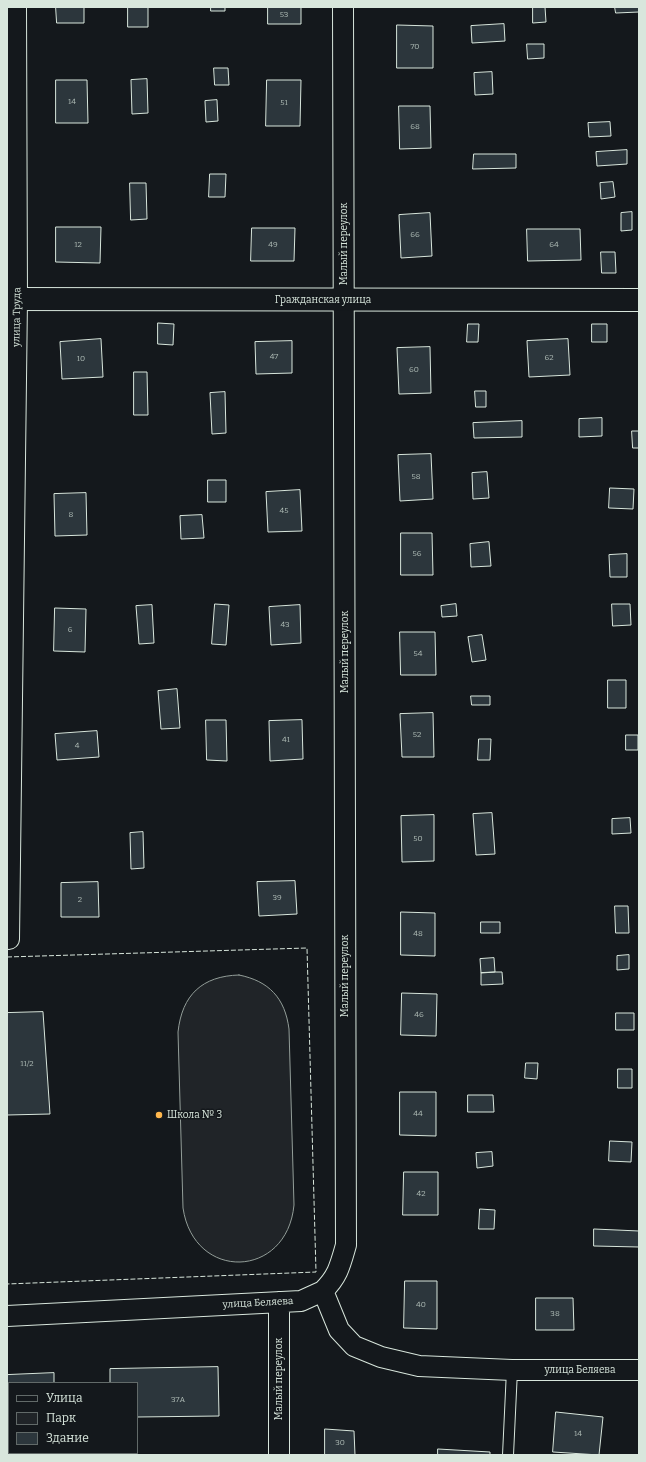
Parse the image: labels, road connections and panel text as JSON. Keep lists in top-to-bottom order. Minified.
{"streets":{"street":["Малый переулок","Гражданская улица","улица Труда","улица Беляева"]},"crossings":[["Малый переулок","Гражданская улица"],["Малый переулок","улица Беляева"],["Гражданская улица","улица Труда"]],"places":["Школа № 3"],"house_numbers":["53","70","14","51","68","66","12","49","64","47","62","10","60","58","45","8","56","43","6","54","52","41","4","50","39","2","48","46","11/2","44","42","40","38","37А","14","30"],"legend":["Улица","Парк","Здание"]}
